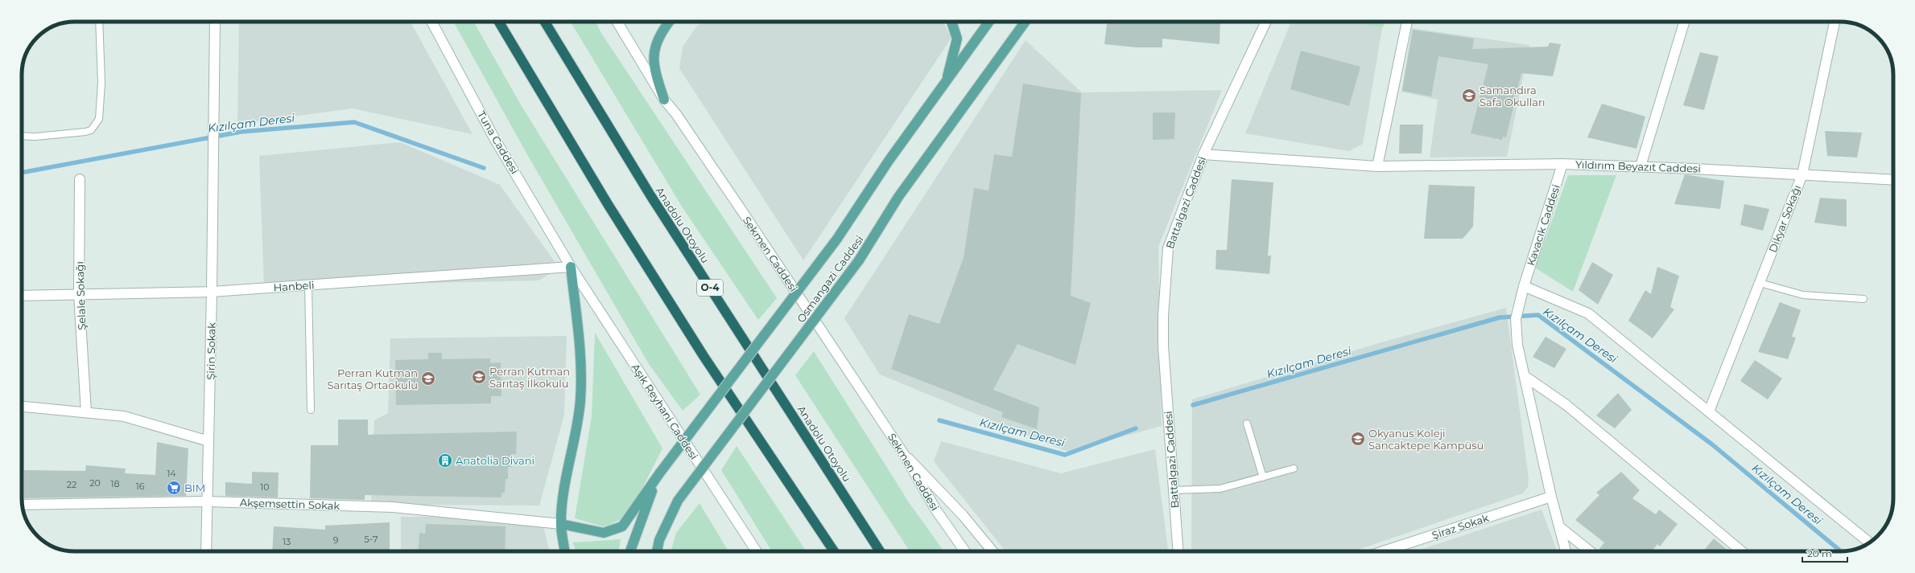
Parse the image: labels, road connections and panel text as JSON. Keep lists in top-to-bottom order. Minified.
{"streets":{"highway":["Anadolu Otoyolu","O-4"],"main road":["Osmangazi Caddesi"],"street":["Tuna Caddesi","Yıldırım Beyazıt Caddesi","Battalgazi Caddesi","Dikyar Sokağı","Kavacık Caddesi","Sekmen Caddesi","Hanbeli","Şelale Sokağı","Şirin Sokak","Aşık Reyhani Caddesi","Akşemsettin Sokak","Şiraz Sokak"]},"crossings":[["Tuna Caddesi","Hanbeli"],["Tuna Caddesi","Aşık Reyhani Caddesi"],["Yıldırım Beyazıt Caddesi","Battalgazi Caddesi"],["Yıldırım Beyazıt Caddesi","Dikyar Sokağı"],["Yıldırım Beyazıt Caddesi","Kavacık Caddesi"],["Kavacık Caddesi","Şiraz Sokak"],["Hanbeli","Şelale Sokağı"],["Hanbeli","Şirin Sokak"],["Hanbeli","Aşık Reyhani Caddesi"],["Şirin Sokak","Akşemsettin Sokak"]],"water":["Kızılçam Deresi"],"places":{"school or university":["Samandıra Safa Okulları","Perran Kutman Sarıtaş İlkokulu","Perran Kutman Sarıtaş Ortaokulu","Okyanus Koleji Sancaktepe Kampüsü"],"building":["Anatolia Divani"],"supermarket":["BİM"]},"house_numbers":["14","20","18","22","16","10","5-7","9","13"],"scale_bar":"20 m"}
